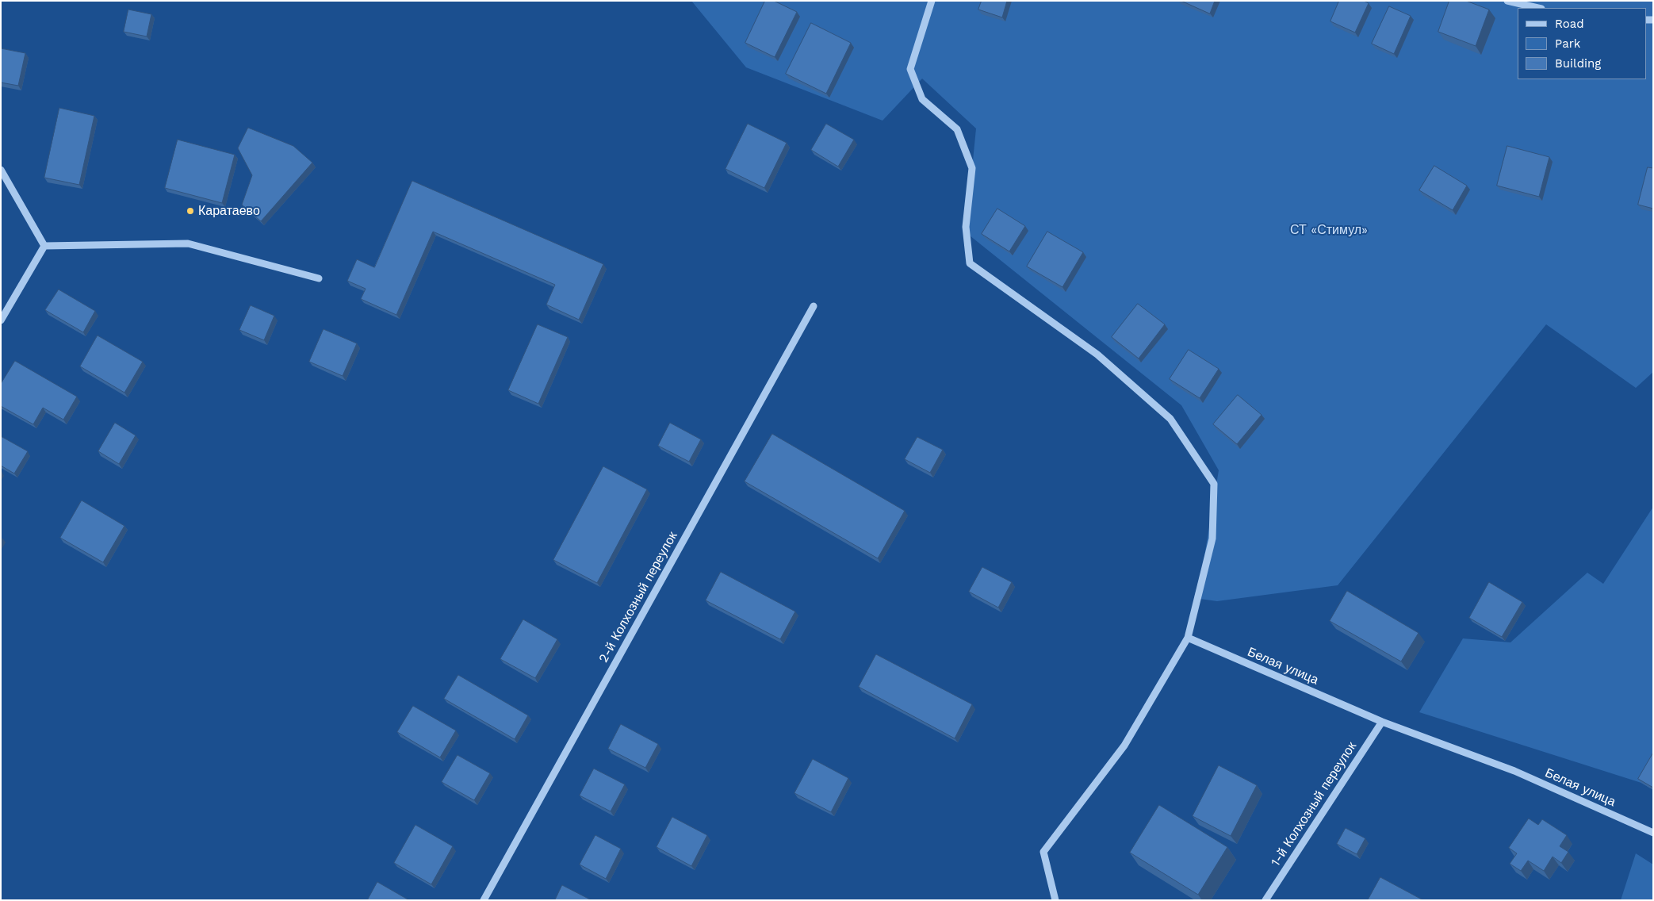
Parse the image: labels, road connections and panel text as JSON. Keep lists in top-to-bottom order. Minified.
{"streets":{"street":["2-й Колхозный переулок","Белая улица","1-й Колхозный переулок"]},"crossings":[["Белая улица","1-й Колхозный переулок"]],"parks":["СТ «Стимул»"],"places":["Каратаево"],"legend":["Road","Park","Building"]}
